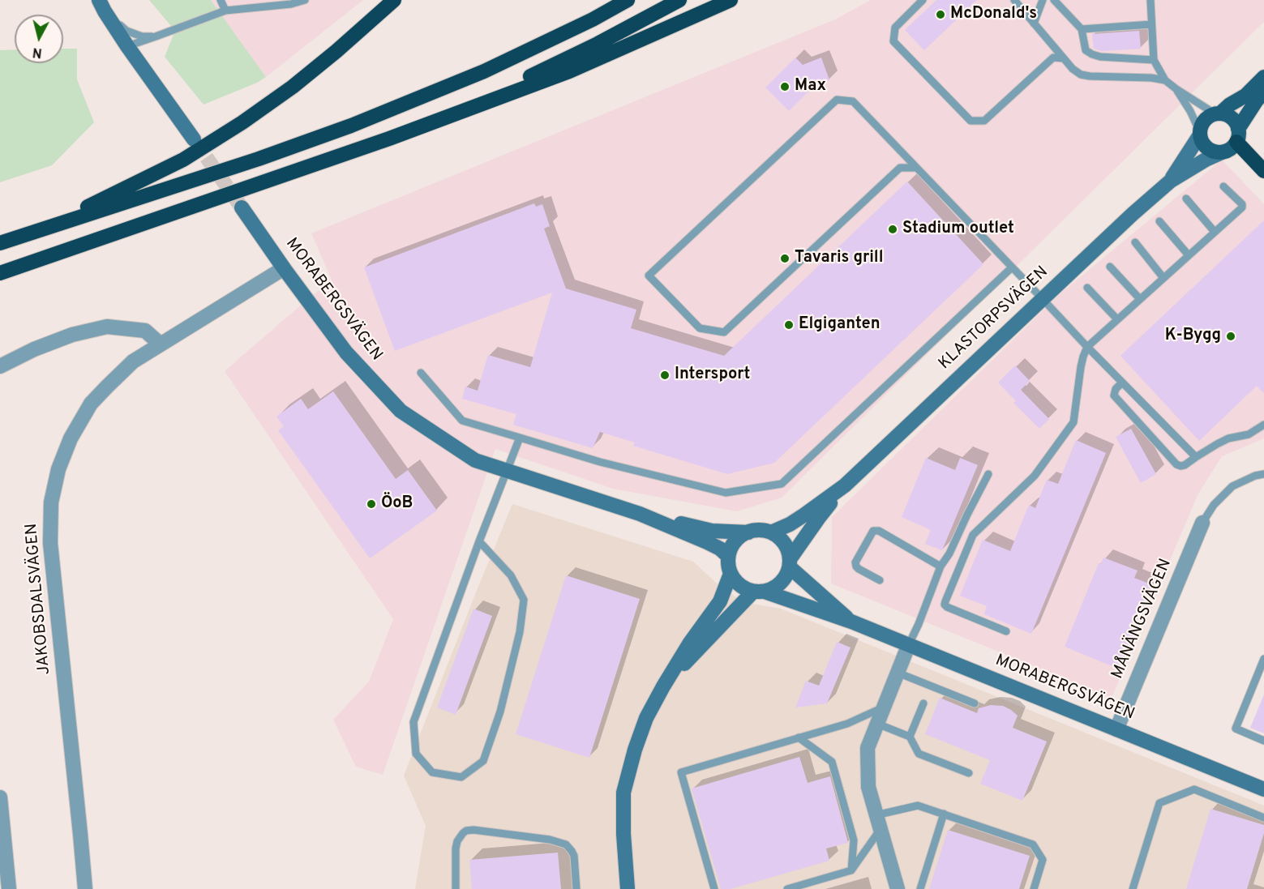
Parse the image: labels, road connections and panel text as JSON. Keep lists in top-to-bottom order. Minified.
{"streets":{"street":["MORABERGSVÄGEN","KLASTORPSVÄGEN","JAKOBSDALSVÄGEN","MÅNÄNGSVÄGEN"]},"crossings":[["MORABERGSVÄGEN","KLASTORPSVÄGEN"],["MORABERGSVÄGEN","JAKOBSDALSVÄGEN"],["MORABERGSVÄGEN","MÅNÄNGSVÄGEN"]],"places":["McDonald's","Max","Stadium outlet","Tavaris grill","Elgiganten","K-Bygg","Intersport","ÖoB"],"north":"bottom"}
